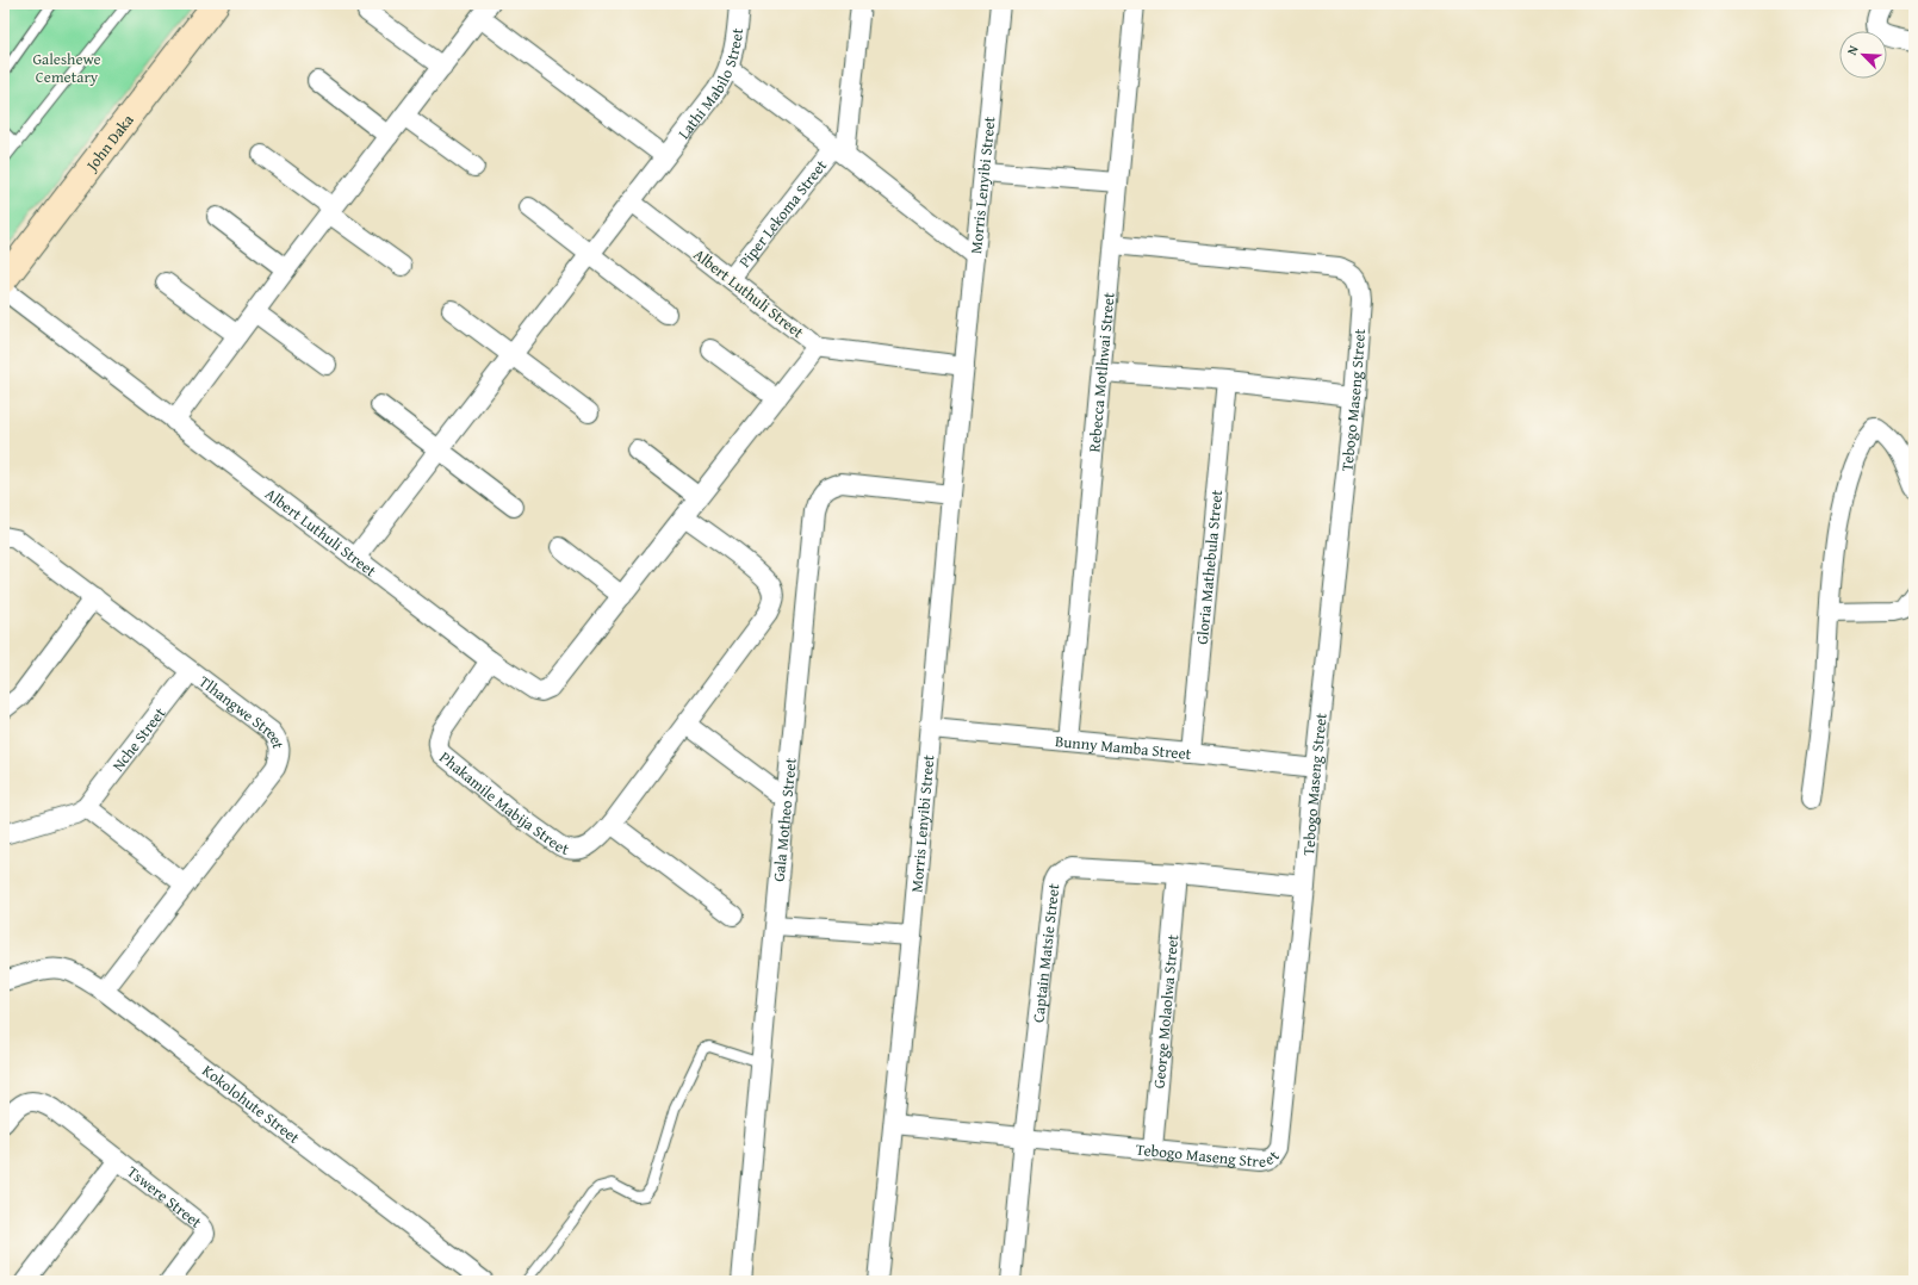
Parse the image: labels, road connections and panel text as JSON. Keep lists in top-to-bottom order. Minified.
{"streets":{"street":["Lathi Mabilo Street","John Daka","Morris Lenyibi Street","Piper Lekoma Street","Albert Luthuli Street","Rebecca Motlhwai Street","Tebogo Maseng Street","Gloria Mathebula Street","Tlhangwe Street","Nche Street","Bunny Mamba Street","Phakamile Mabija Street","Gala Motheo Street","Captain Matsie Street","George Molaolwa Street","Kokolohute Street","Tswere Street"]},"crossings":[["Lathi Mabilo Street","Albert Luthuli Street"],["Morris Lenyibi Street","Tebogo Maseng Street"],["Morris Lenyibi Street","Bunny Mamba Street"],["Morris Lenyibi Street","Gala Motheo Street"],["Piper Lekoma Street","Albert Luthuli Street"],["Albert Luthuli Street","Phakamile Mabija Street"],["Rebecca Motlhwai Street","Tebogo Maseng Street"],["Rebecca Motlhwai Street","Bunny Mamba Street"],["Tebogo Maseng Street","Bunny Mamba Street"],["Tebogo Maseng Street","Captain Matsie Street"],["Tebogo Maseng Street","George Molaolwa Street"],["Gloria Mathebula Street","Bunny Mamba Street"],["Tlhangwe Street","Nche Street"],["Tlhangwe Street","Kokolohute Street"],["Captain Matsie Street","George Molaolwa Street"]],"parks":["Galeshewe Cemetary"],"north":"top left"}
